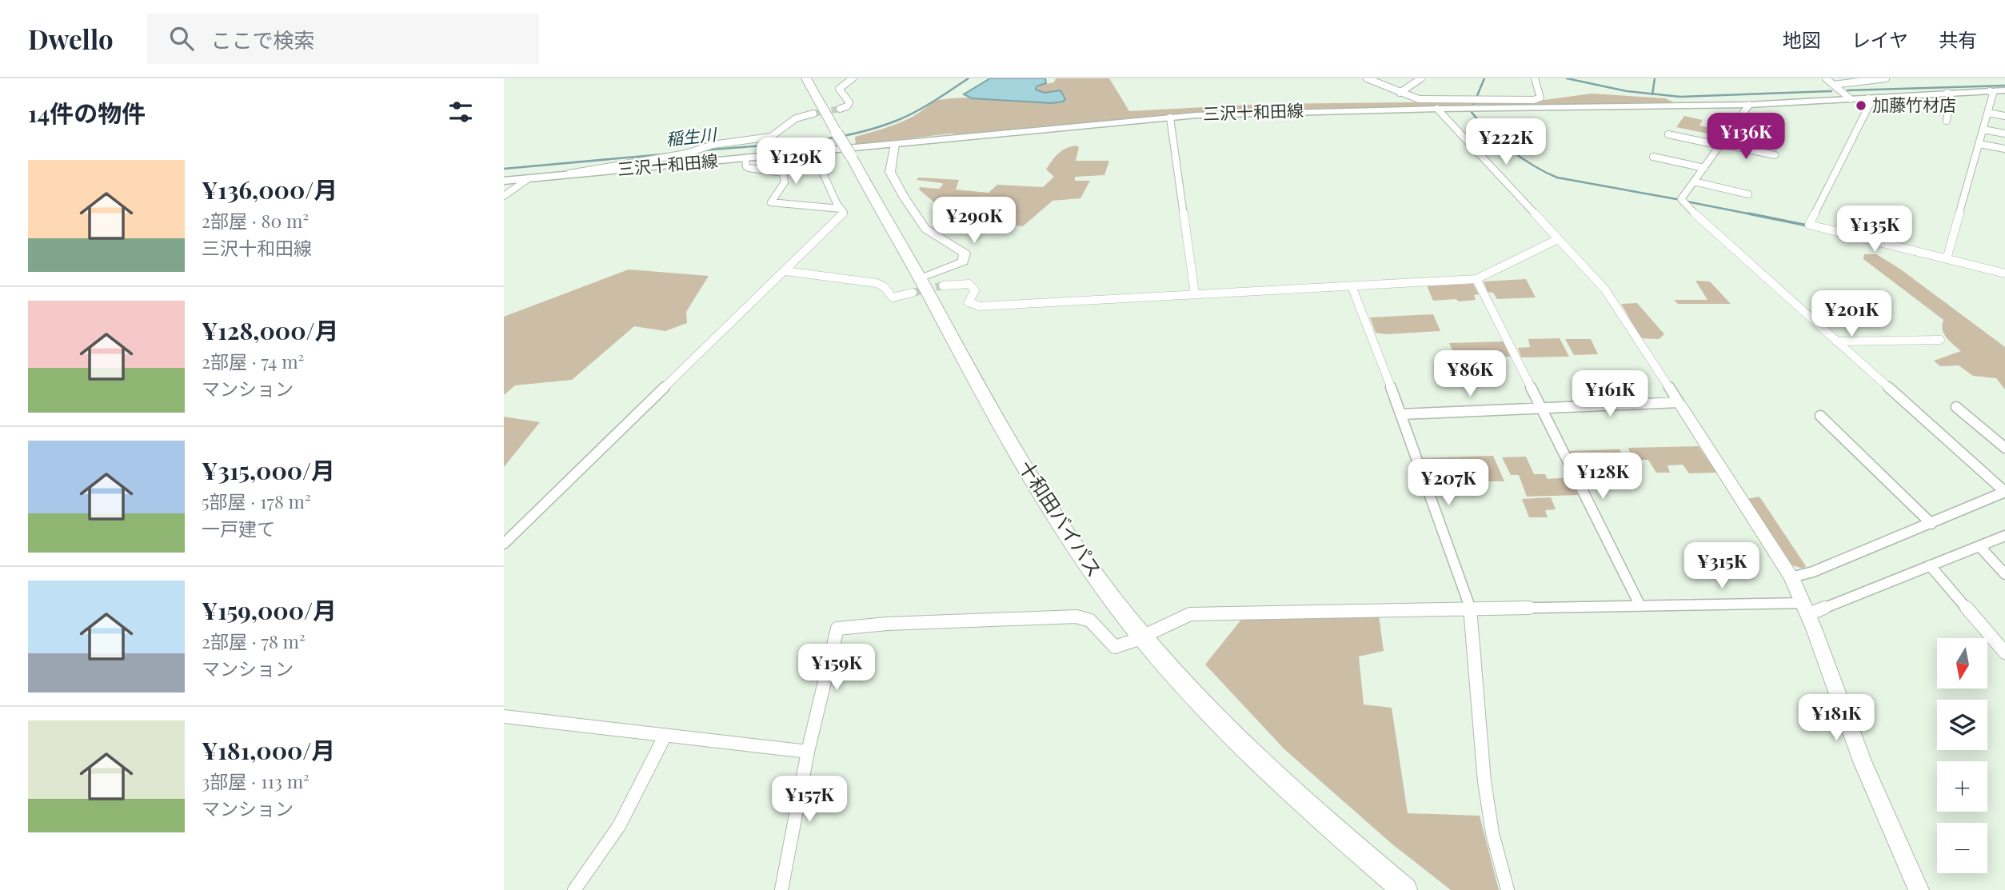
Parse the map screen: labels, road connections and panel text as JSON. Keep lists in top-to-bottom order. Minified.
{"streets":{"highway":["十和田バイパス"],"main road":["三沢十和田線"]},"water":["稲生川"],"places":["加藤竹材店"],"north":"bottom","page":{"header":"Dwello","search":"ここで検索","nav":["地図","レイヤ","共有"],"heading":"14件の物件","price":["¥136K","¥222K","¥129K","¥290K","¥135K","¥201K","¥86K","¥161K","¥128K","¥207K","¥315K","¥159K","¥181K","¥157K"],"list":[{"name":"¥136,000/月","note":"2部屋 · 80 m² · 三沢十和田線"},{"name":"¥128,000/月","note":"2部屋 · 74 m² · マンション"},{"name":"¥315,000/月","note":"5部屋 · 178 m² · 一戸建て"},{"name":"¥159,000/月","note":"2部屋 · 78 m² · マンション"},{"name":"¥181,000/月","note":"3部屋 · 113 m² · マンション"}],"map_buttons":["+","−"]}}
